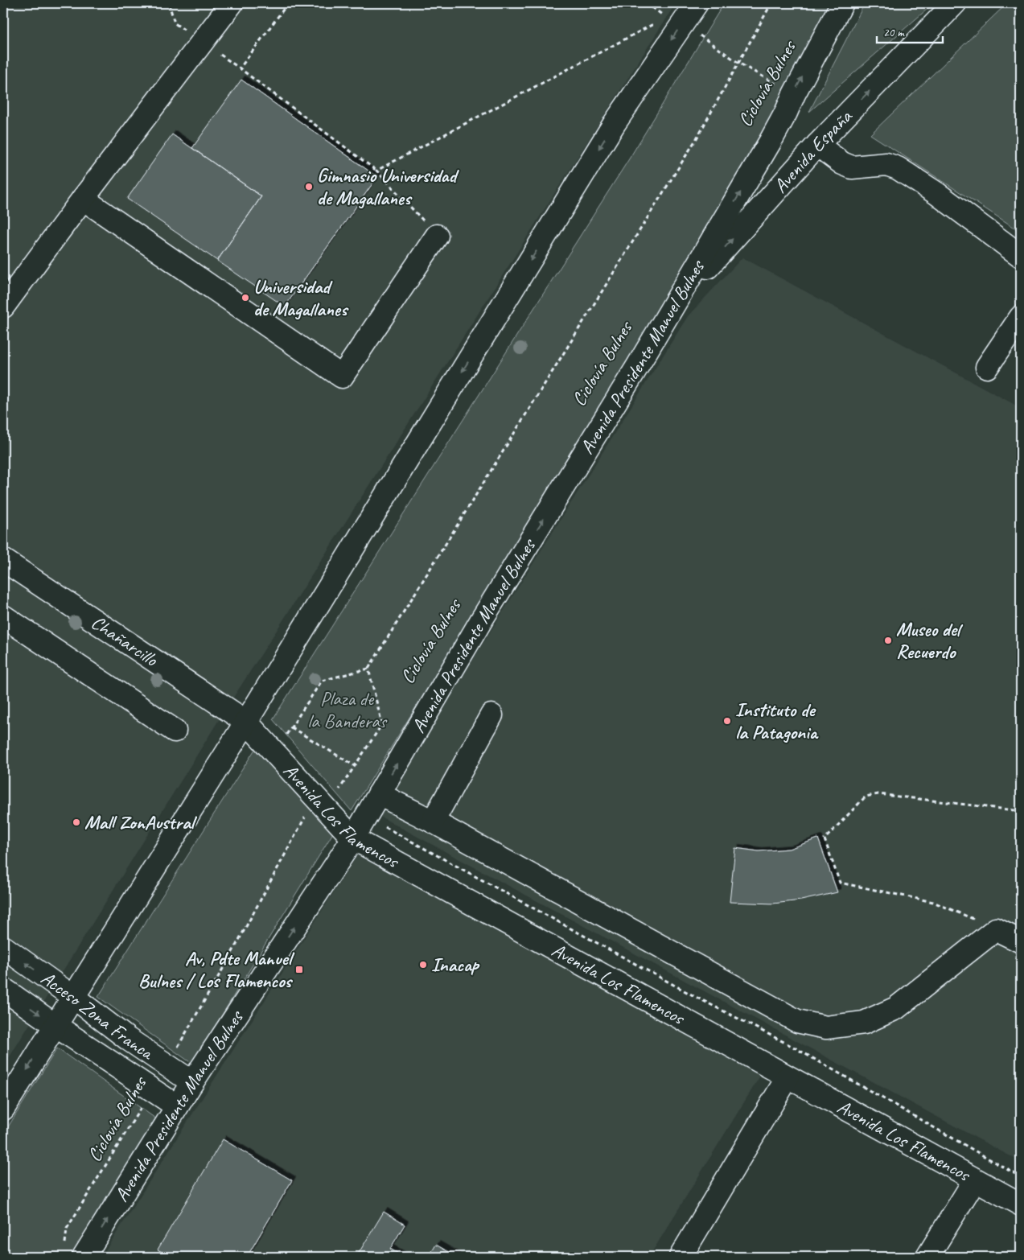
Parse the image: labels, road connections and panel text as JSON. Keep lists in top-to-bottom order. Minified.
{"streets":{"main road":["Avenida España","Avenida Presidente Manuel Bulnes","Chañarcillo","Avenida Los Flamencos","Acceso Zona Franca"],"path":["Ciclovía Bulnes"]},"crossings":[["Ciclovía Bulnes","Avenida Presidente Manuel Bulnes"],["Ciclovía Bulnes","Avenida Los Flamencos"],["Ciclovía Bulnes","Acceso Zona Franca"],["Avenida España","Avenida Presidente Manuel Bulnes"],["Avenida Presidente Manuel Bulnes","Avenida Los Flamencos"],["Avenida Presidente Manuel Bulnes","Acceso Zona Franca"],["Chañarcillo","Avenida Los Flamencos"]],"parks":["Plaza de la Banderas"],"places":{"other":["Gimnasio Universidad de Magallanes","Universidad de Magallanes","Museo del Recuerdo","Instituto de la Patagonia","Mall ZonAustral","Inacap"],"transit":["Av, Pdte Manuel Bulnes / Los Flamencos"]},"scale_bar":"20 m"}
